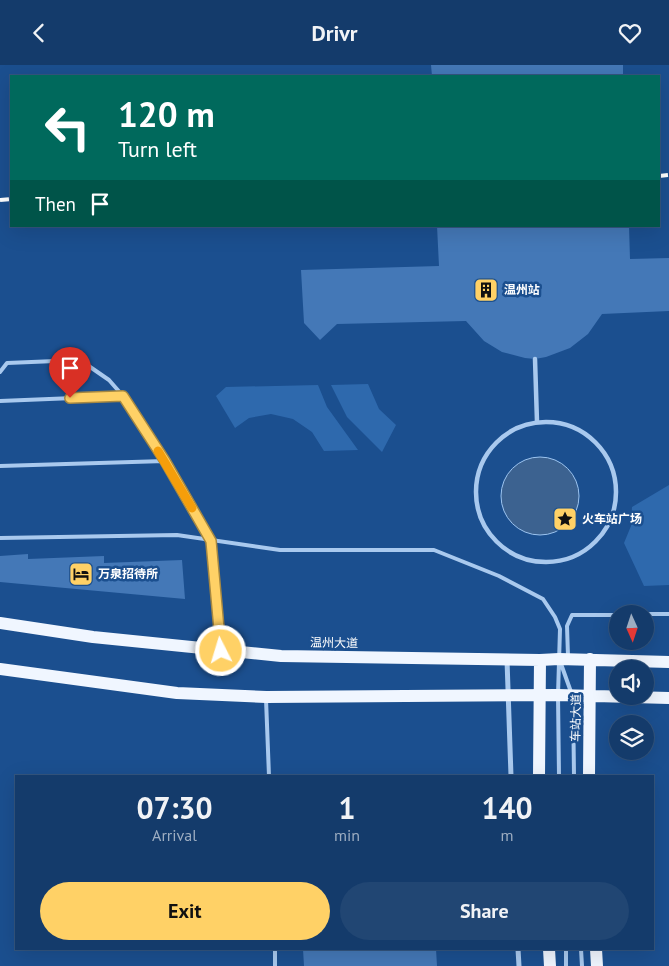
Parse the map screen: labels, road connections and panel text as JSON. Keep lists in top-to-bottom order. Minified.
{"streets":{"main road":["温州大道","车站大道"]},"crossings":[["温州大道","车站大道"]],"places":{"building":["温州站"],"place":["火车站广场"],"hotel":["万泉招待所"]},"north":"bottom","page":{"header":"Drivr","turn":["120 m","Turn left"],"then":"Then","eta":["07:30","Arrival","1","min","140","m"],"buttons":["Exit","Share"]}}
